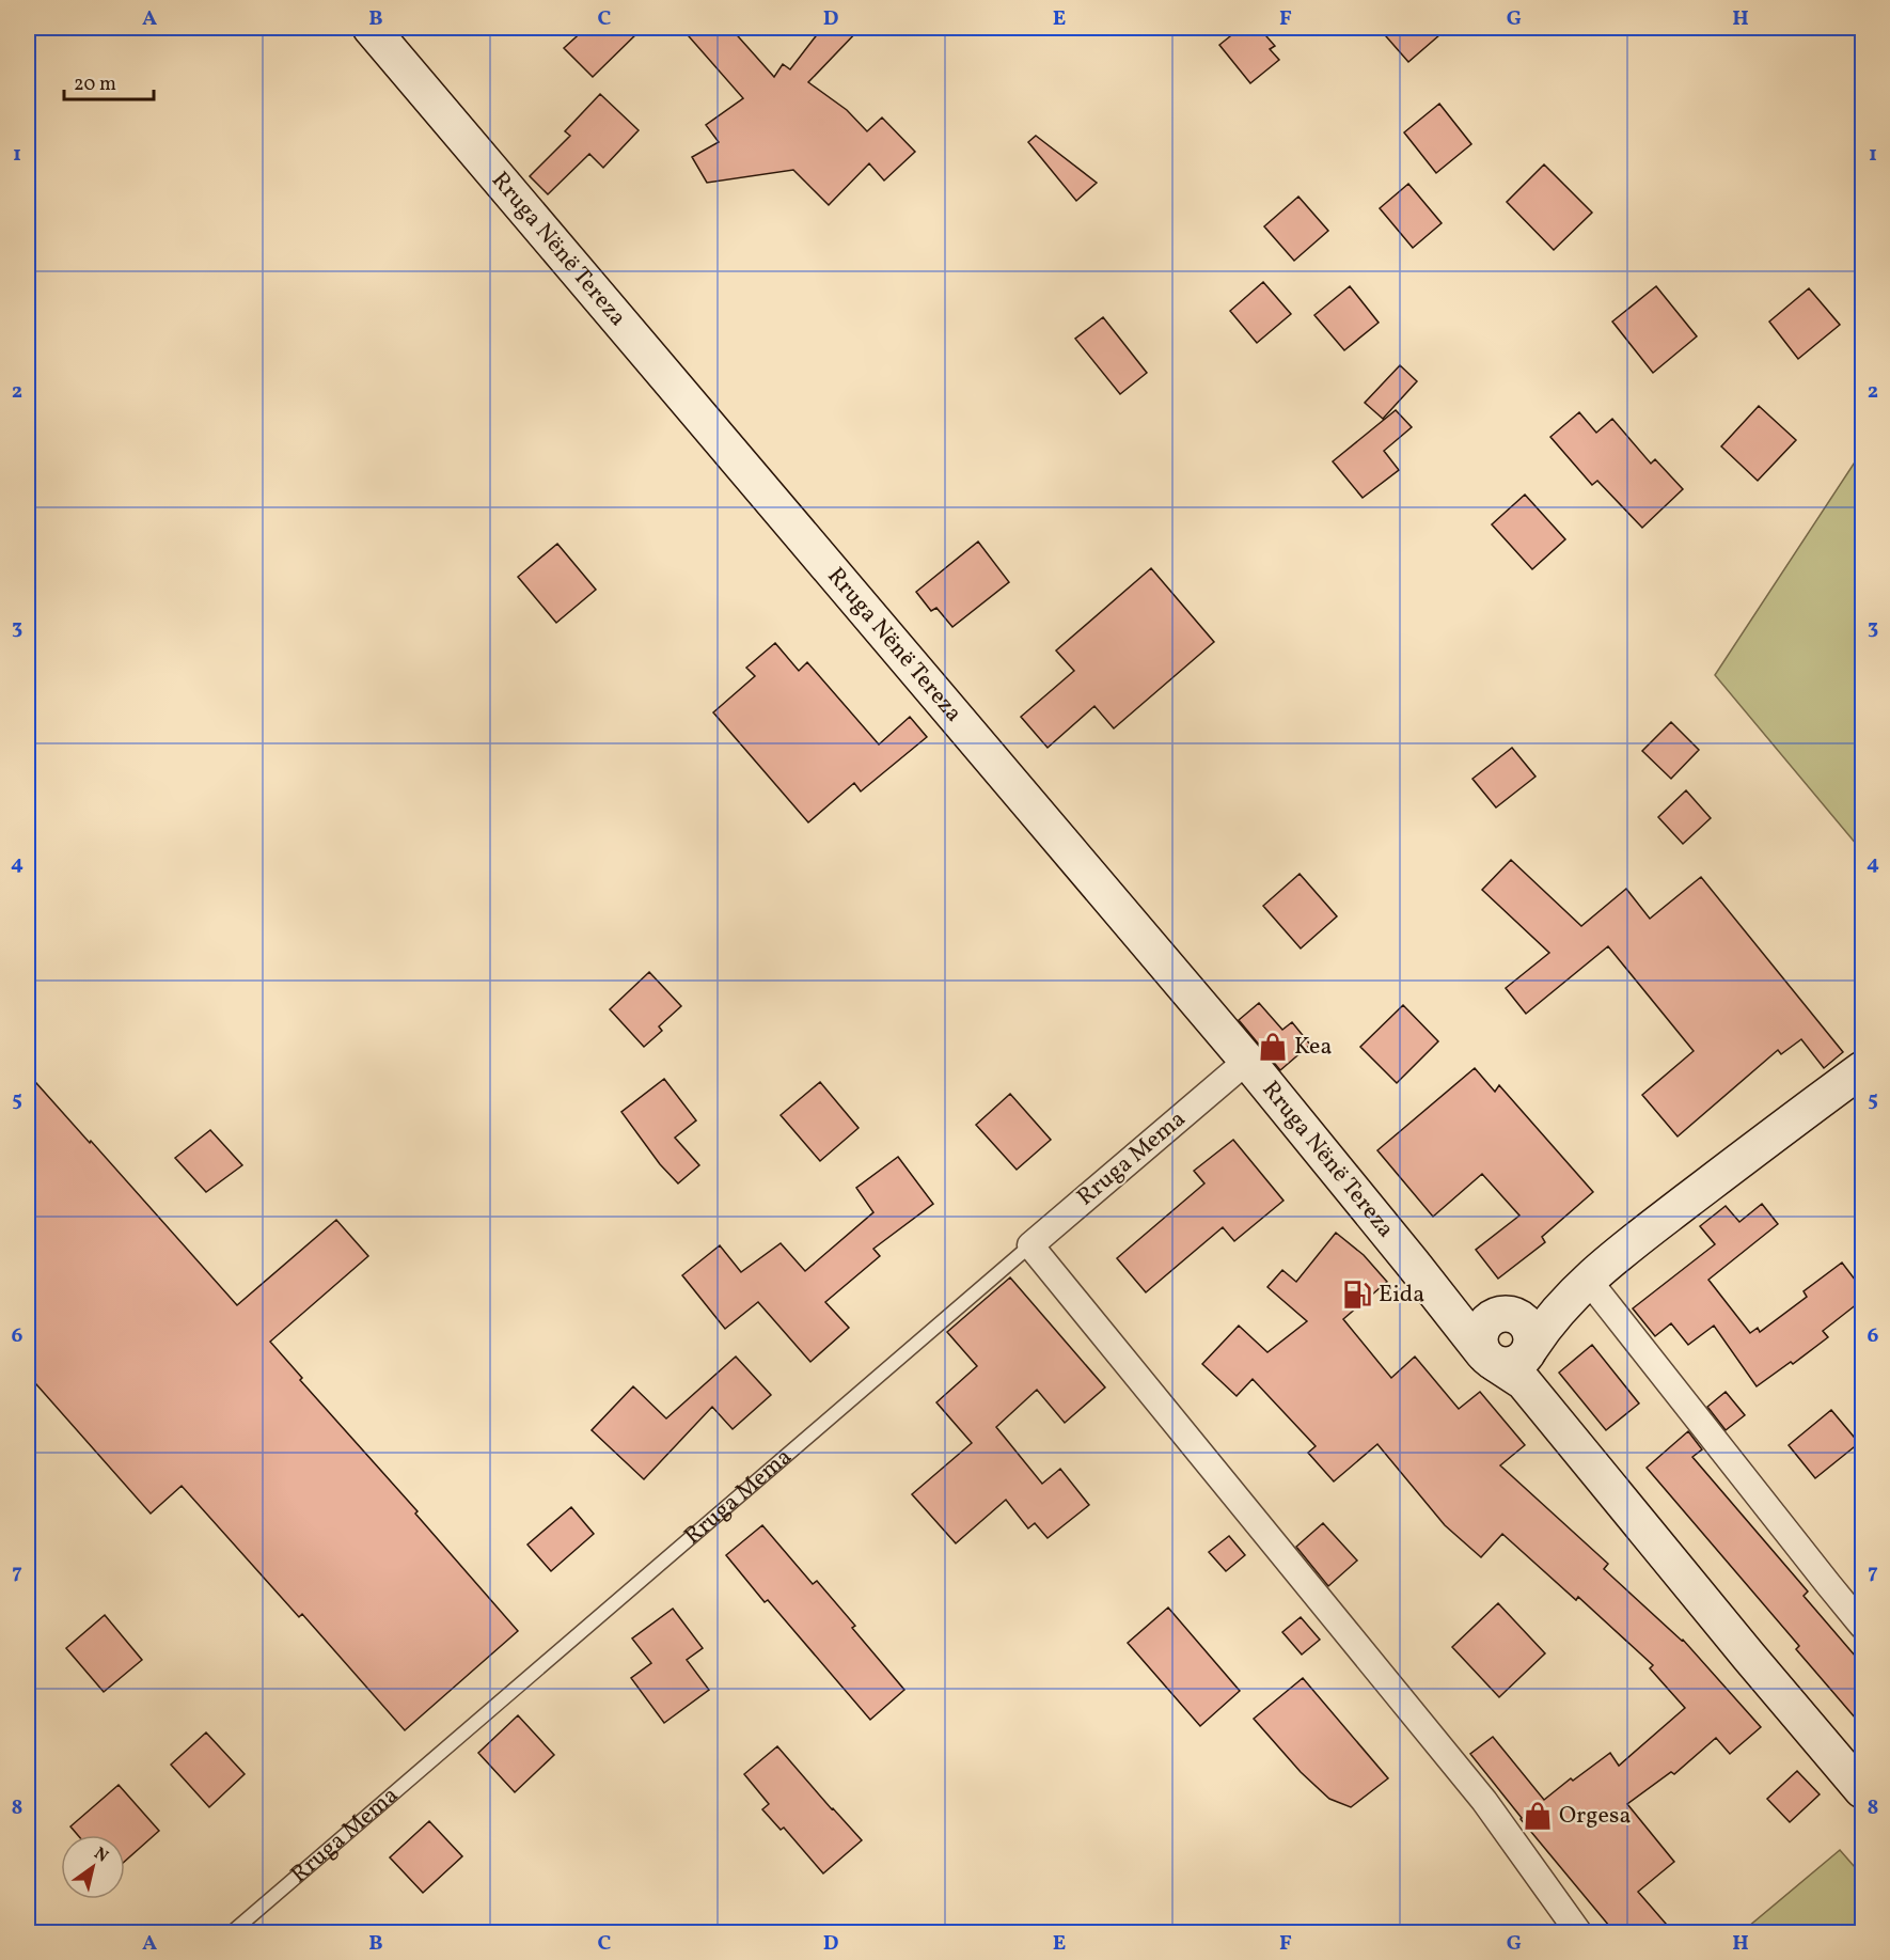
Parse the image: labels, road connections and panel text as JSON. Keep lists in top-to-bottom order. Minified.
{"streets":{"main road":["Rruga Nënë Tereza"],"street":["Rruga Mema"]},"crossings":[["Rruga Nënë Tereza","Rruga Mema"]],"places":{"shop":["Kea","Orgesa"],"fuel station":["Eida"]},"scale_bar":"20 m","north":"top right","grid":{"columns":["A","B","C","D","E","F","G","H"],"rows":["1","2","3","4","5","6","7","8"]}}
